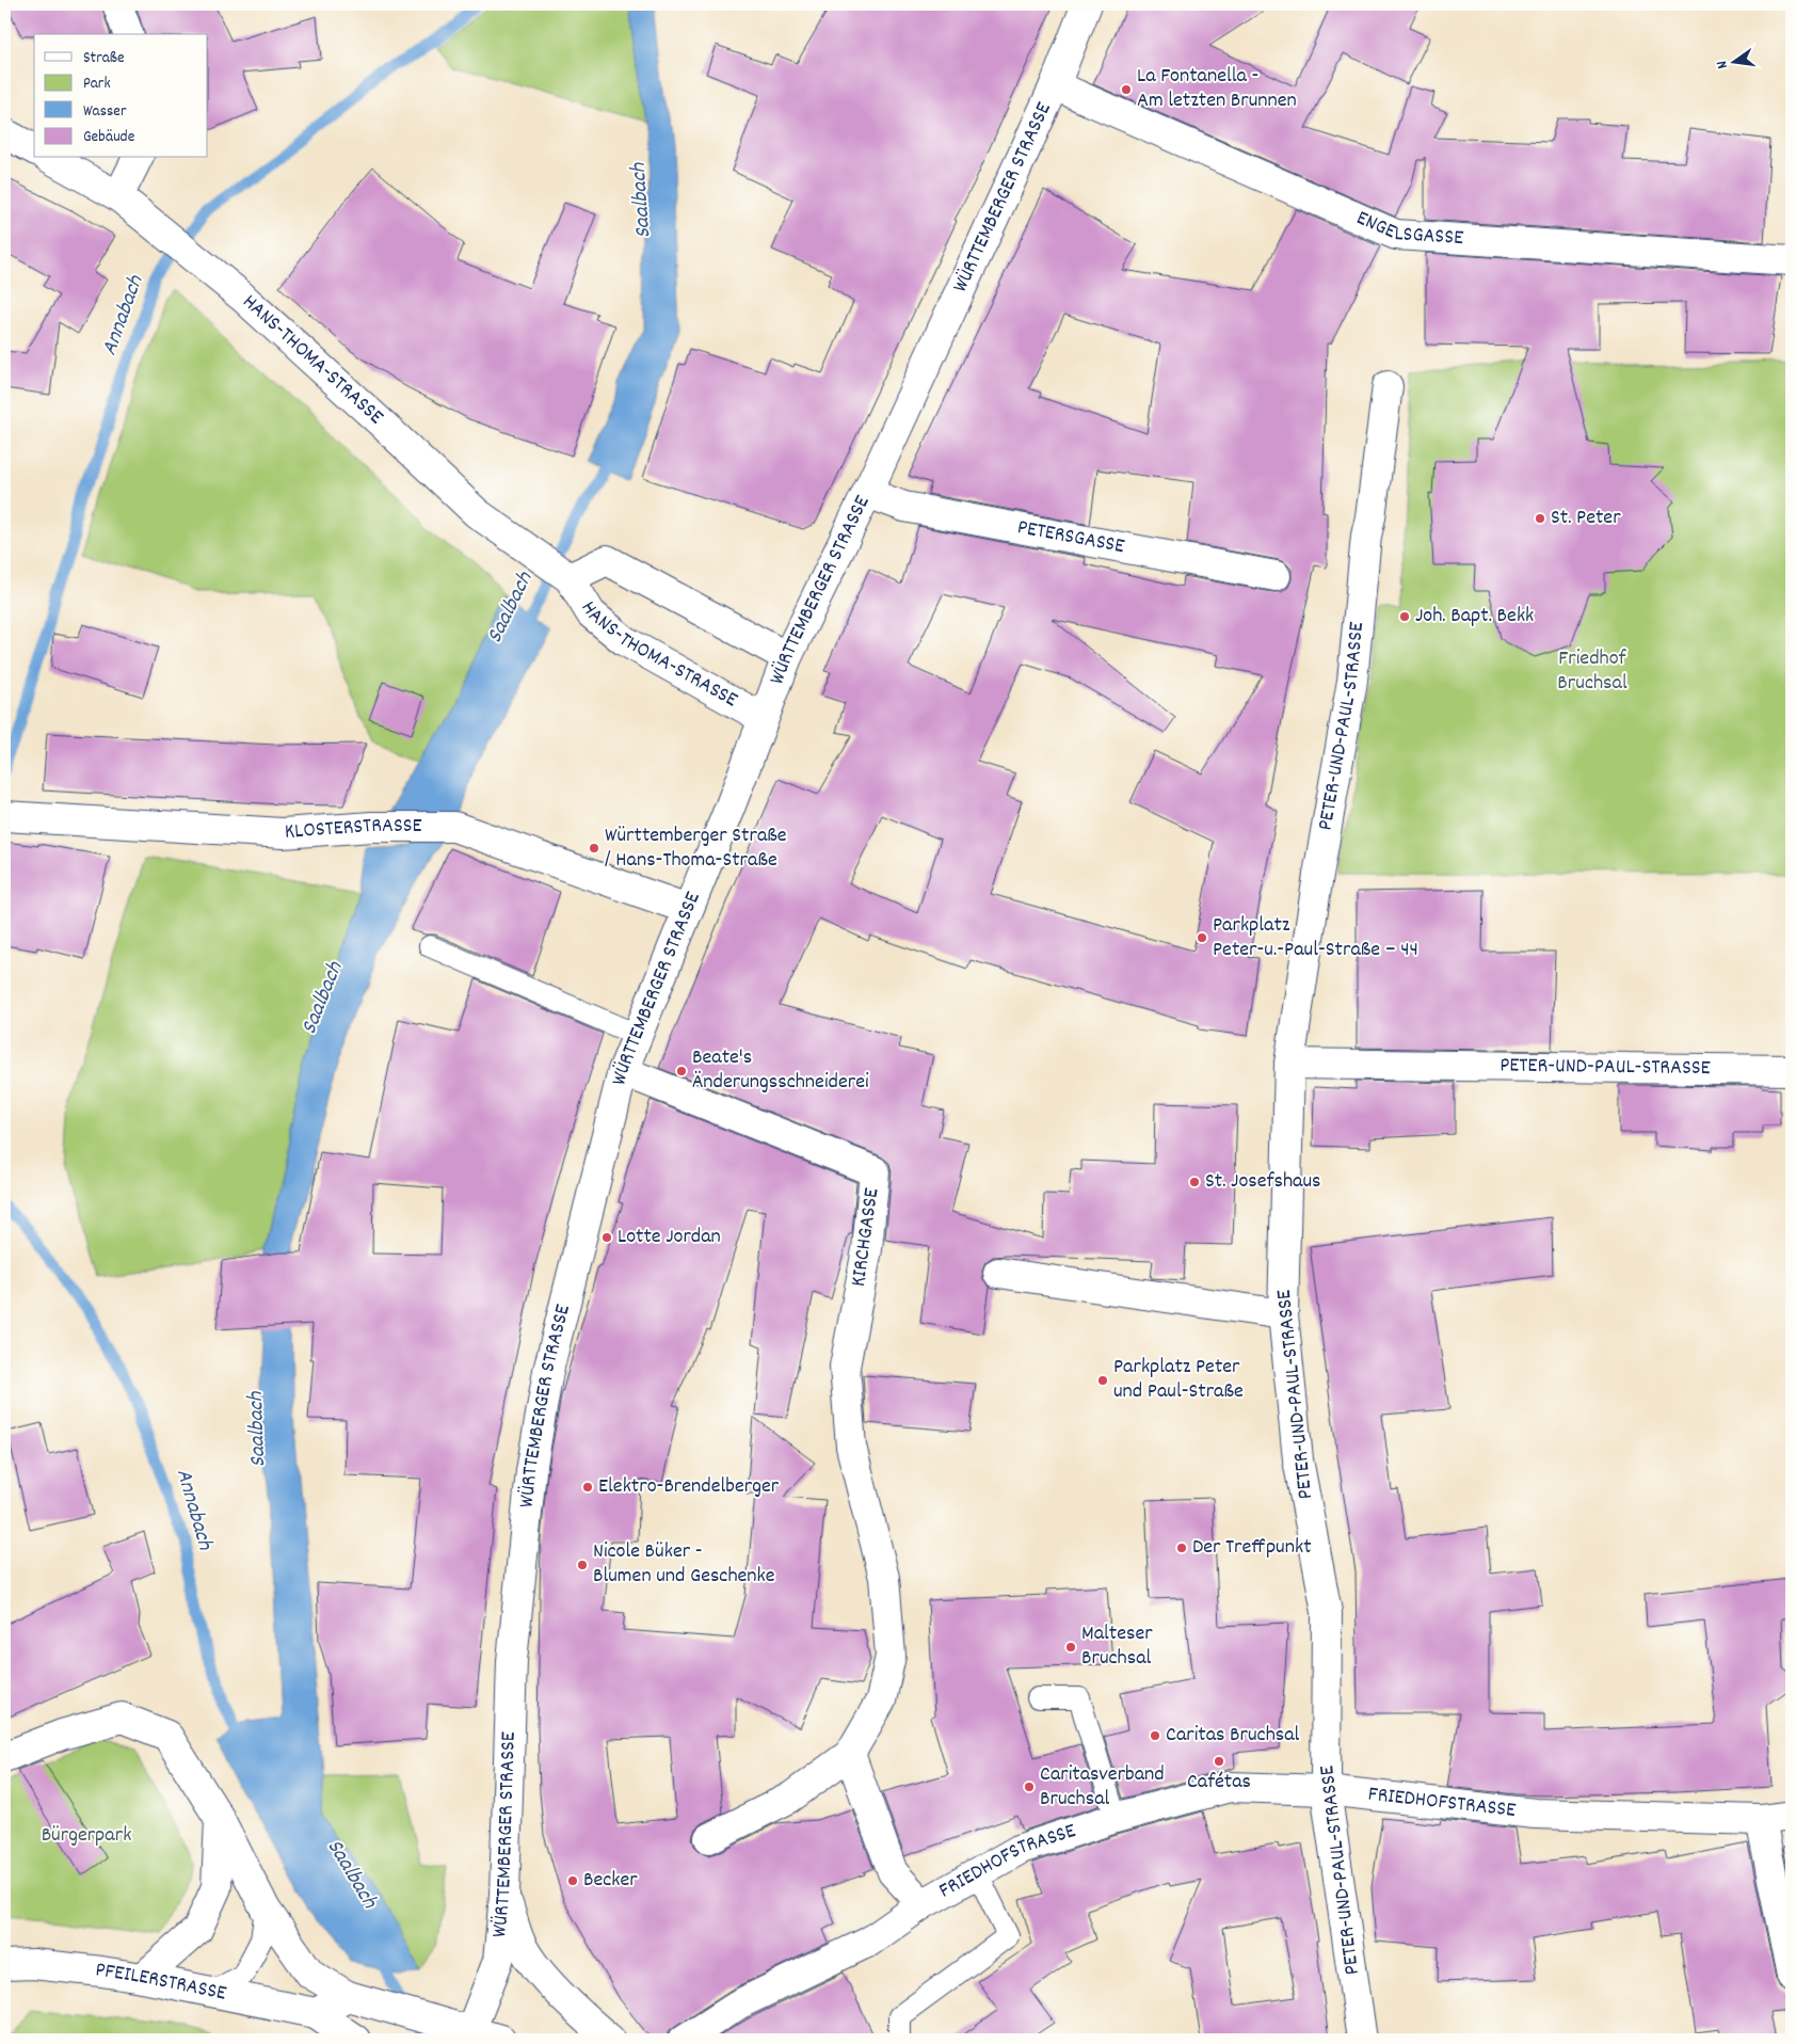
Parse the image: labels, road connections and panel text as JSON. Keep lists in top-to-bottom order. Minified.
{"streets":{"street":["WÜRTTEMBERGER STRASSE","ENGELSGASSE","HANS-THOMA-STRASSE","PETERSGASSE","PETER-UND-PAUL-STRASSE","KLOSTERSTRASSE","KIRCHGASSE","FRIEDHOFSTRASSE","PFEILERSTRASSE"]},"crossings":[["WÜRTTEMBERGER STRASSE","ENGELSGASSE"],["WÜRTTEMBERGER STRASSE","HANS-THOMA-STRASSE"],["WÜRTTEMBERGER STRASSE","PETERSGASSE"],["WÜRTTEMBERGER STRASSE","KLOSTERSTRASSE"],["WÜRTTEMBERGER STRASSE","KIRCHGASSE"],["PETER-UND-PAUL-STRASSE","FRIEDHOFSTRASSE"],["KIRCHGASSE","FRIEDHOFSTRASSE"]],"water":["Saalbach","Annabach"],"parks":["Friedhof Bruchsal","Bürgerpark"],"places":["La Fontanella - Am letzten Brunnen","St. Peter","Joh. Bapt. Bekk","Württemberger Straße / Hans-Thoma-Straße","Parkplatz Peter-u.-Paul-Straße – 44","Beate's Änderungsschneiderei","St. Josefshaus","Lotte Jordan","Parkplatz Peter und Paul-Straße","Elektro-Brendelberger","Der Treffpunkt","Nicole Büker - Blumen und Geschenke","Malteser Bruchsal","Caritas Bruchsal","Cafétas","Caritasverband Bruchsal","Becker"],"legend":["Straße","Park","Wasser","Gebäude"],"north":"left"}
